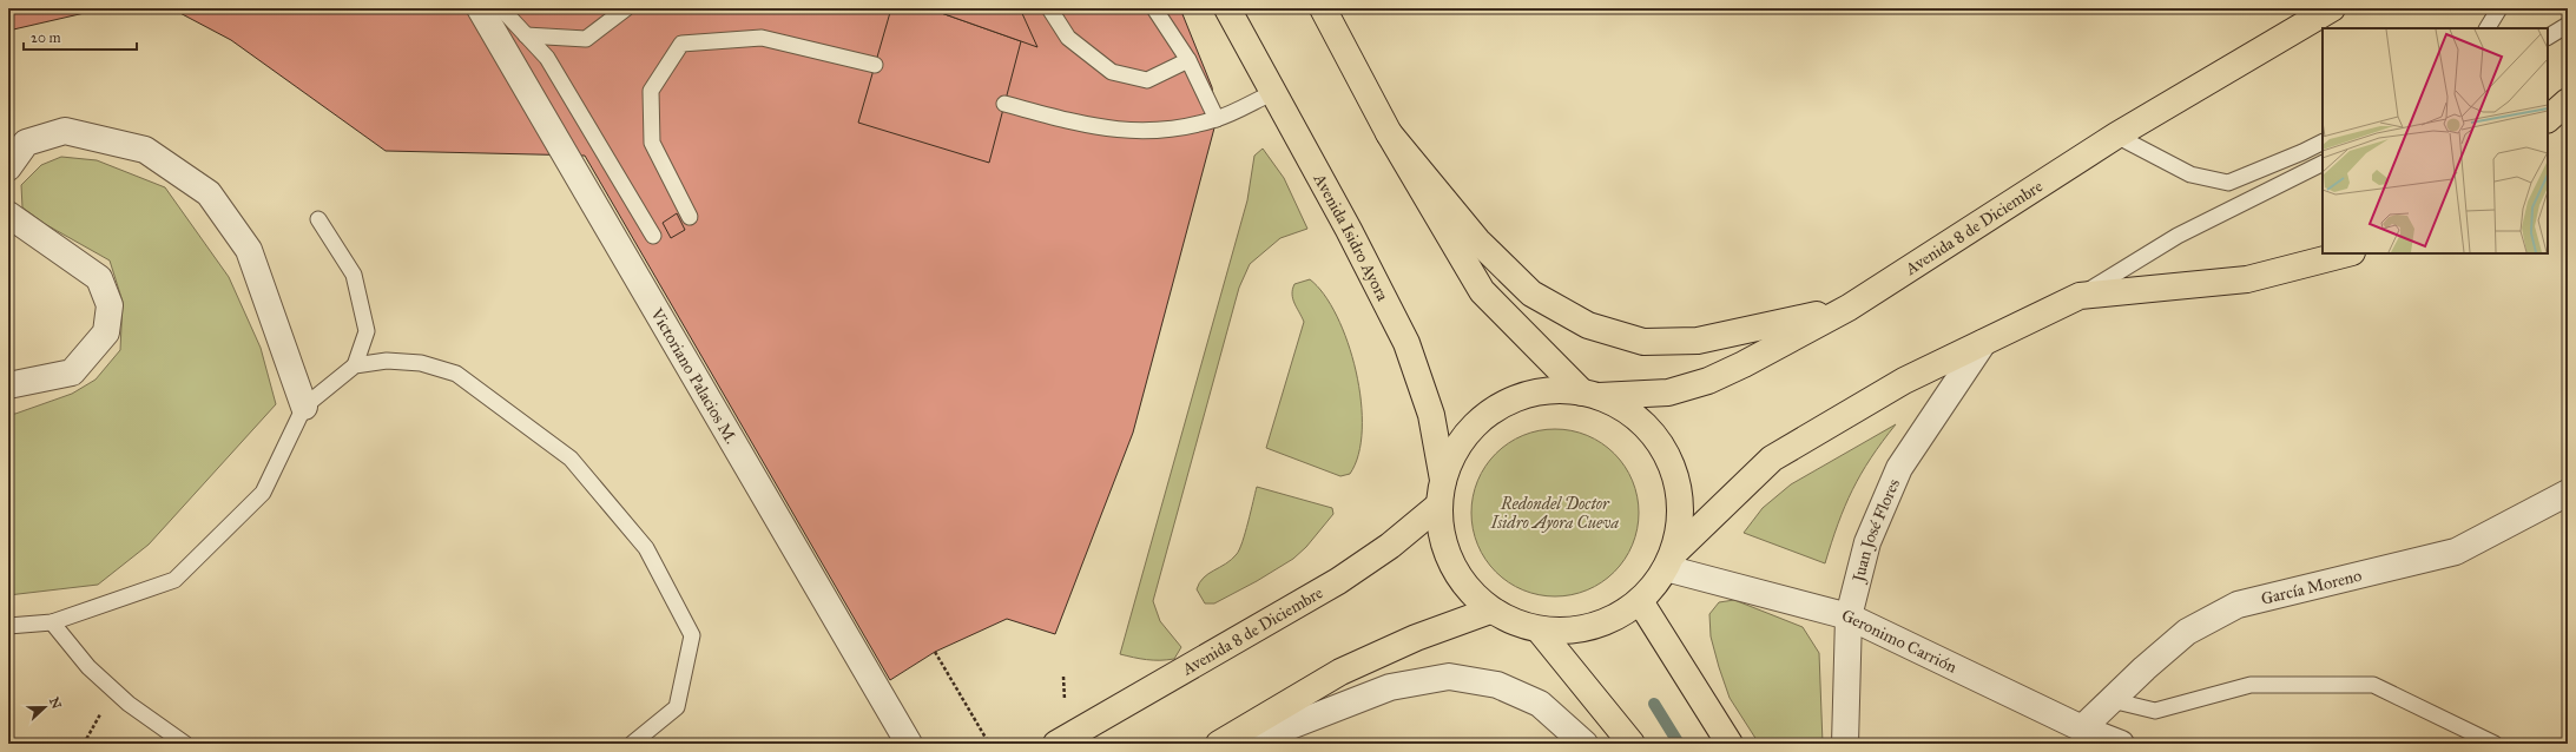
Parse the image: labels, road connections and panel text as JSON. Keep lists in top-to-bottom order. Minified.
{"streets":{"main road":["Avenida 8 de Diciembre","Avenida Isidro Ayora"],"street":["Victoriano Palacios M.","Juan José Flores","García Moreno","Geronimo Carrión"]},"crossings":[["Juan José Flores","Geronimo Carrión"],["García Moreno","Geronimo Carrión"]],"parks":["Redondel Doctor Isidro Ayora Cueva"],"scale_bar":"20 m","north":"right"}
